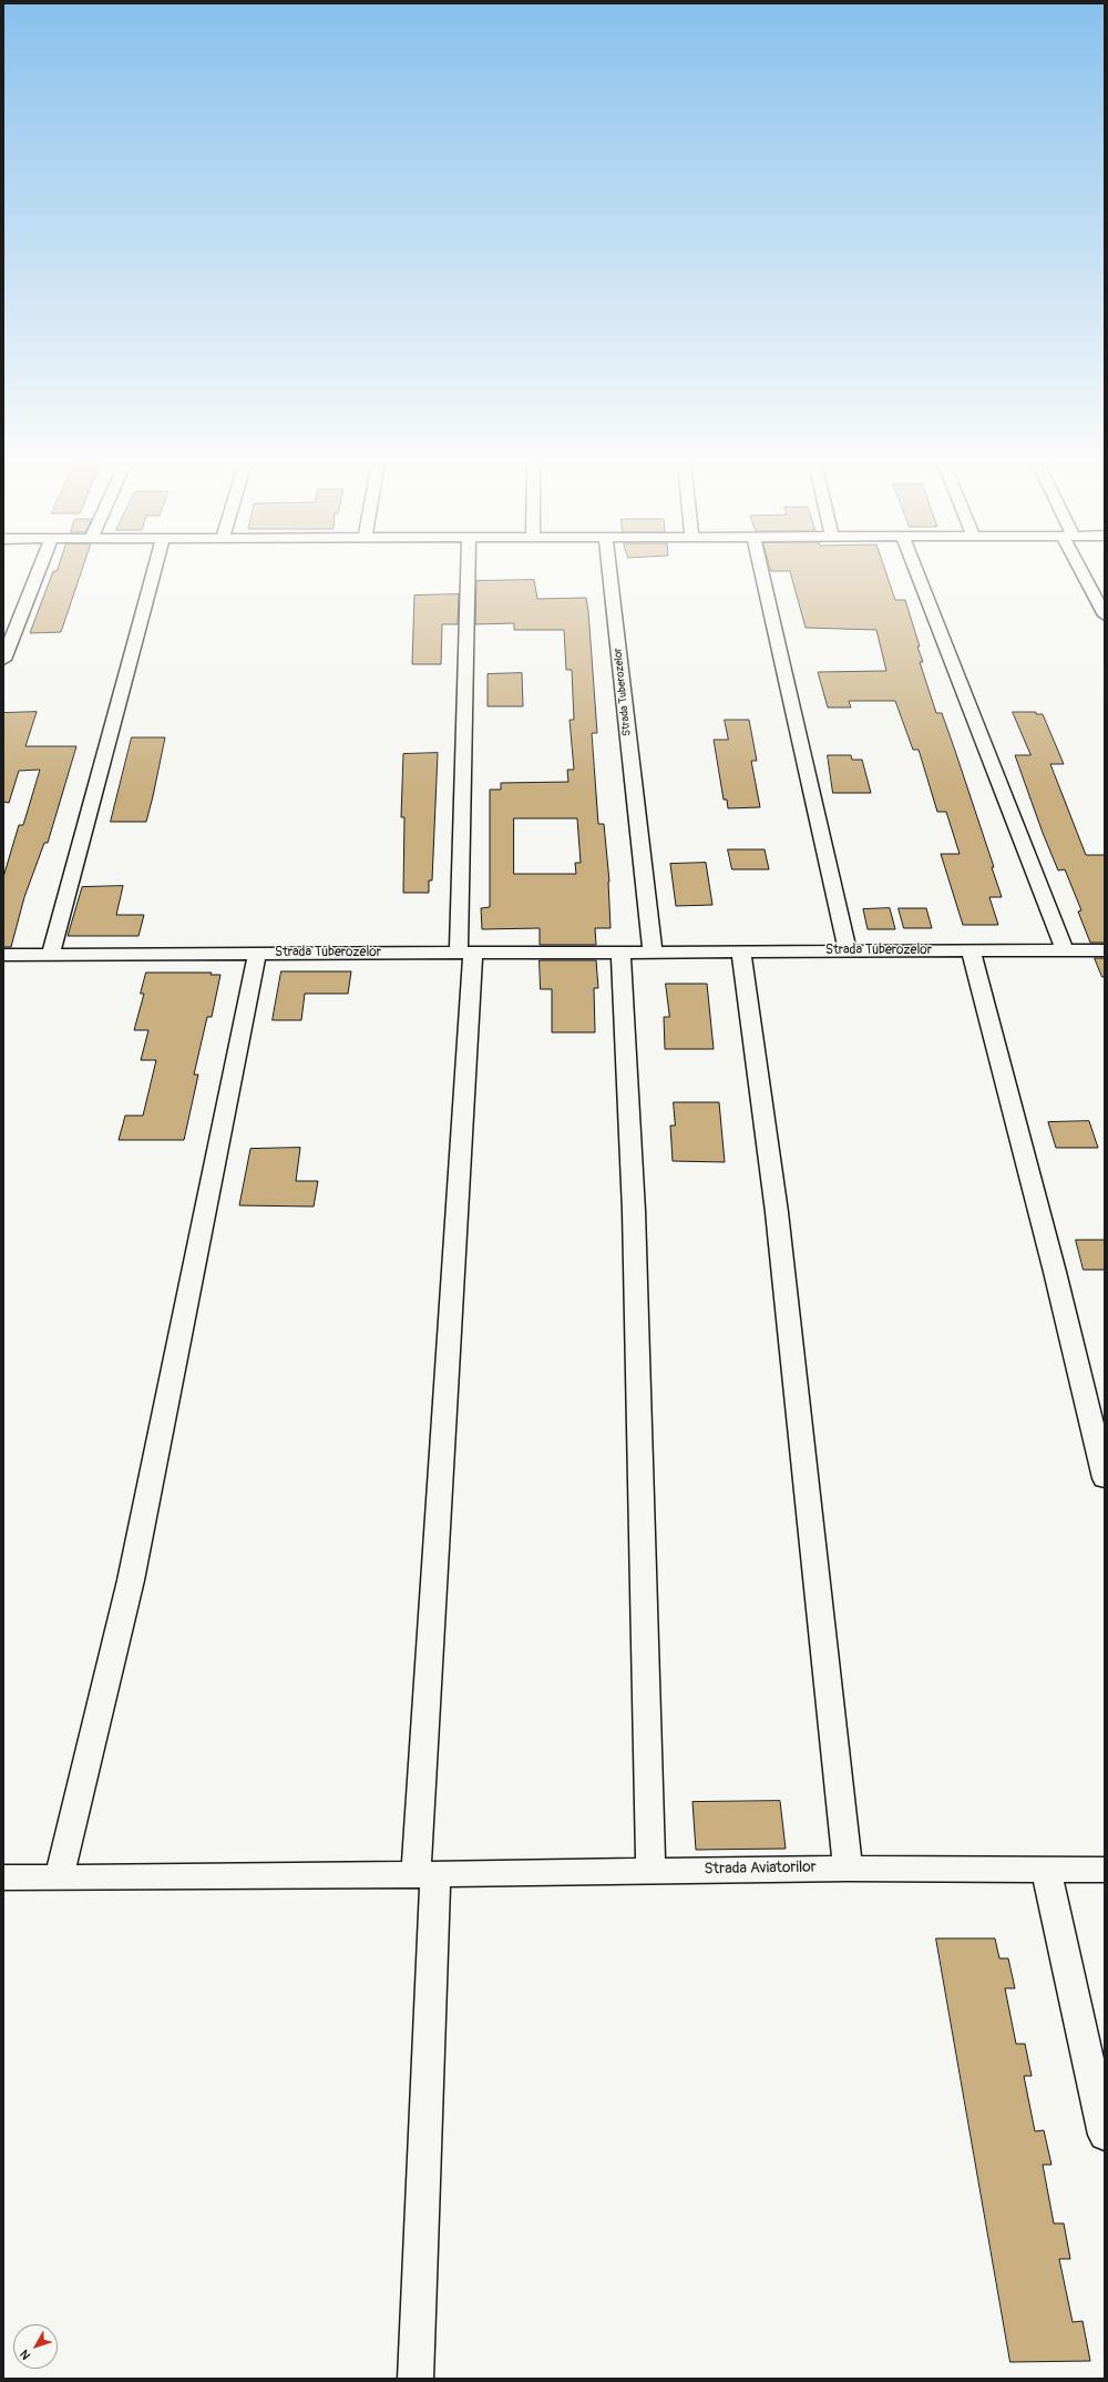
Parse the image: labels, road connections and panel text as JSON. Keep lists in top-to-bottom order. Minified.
{"streets":{"street":["Strada Tuberozelor","Strada Aviatorilor"]},"north":"bottom left"}
